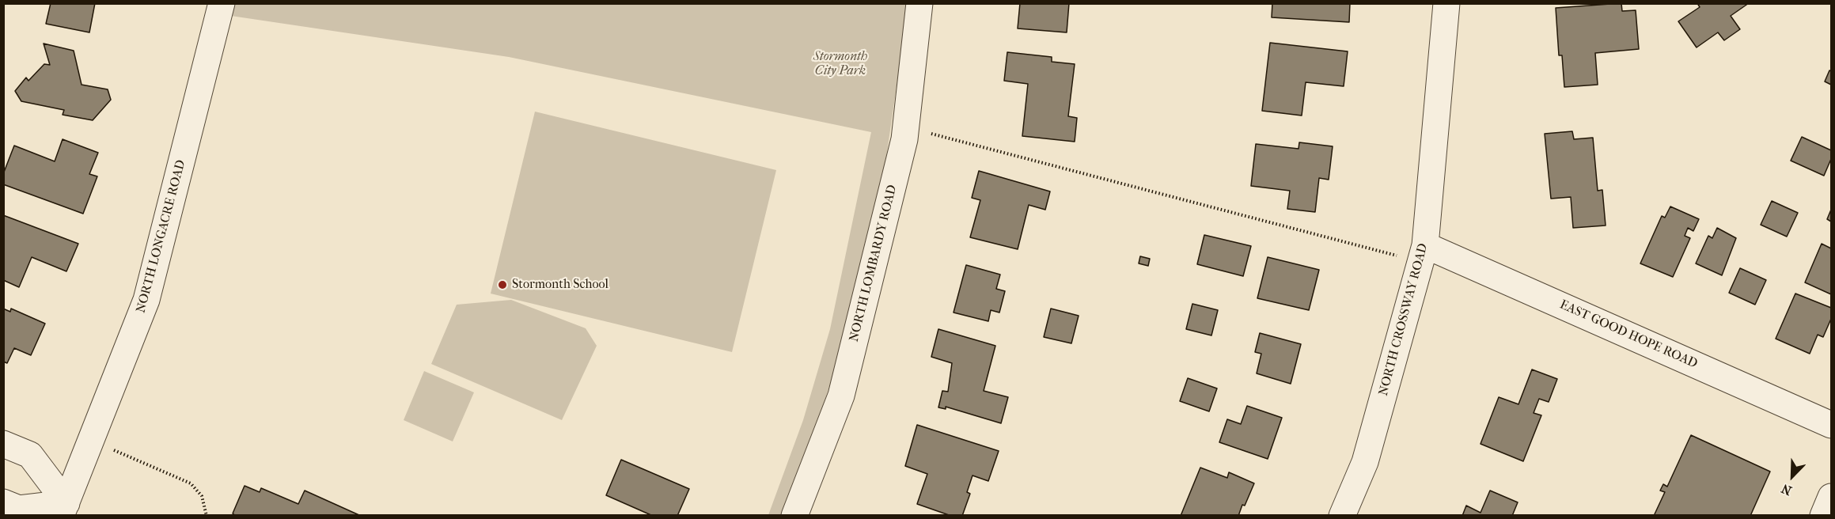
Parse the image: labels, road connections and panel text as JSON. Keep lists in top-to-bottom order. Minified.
{"streets":{"street":["NORTH LONGACRE ROAD","NORTH LOMBARDY ROAD","NORTH CROSSWAY ROAD","EAST GOOD HOPE ROAD"]},"crossings":[["NORTH CROSSWAY ROAD","EAST GOOD HOPE ROAD"]],"parks":["Stormonth City Park"],"places":["Stormonth School"],"north":"bottom left"}
